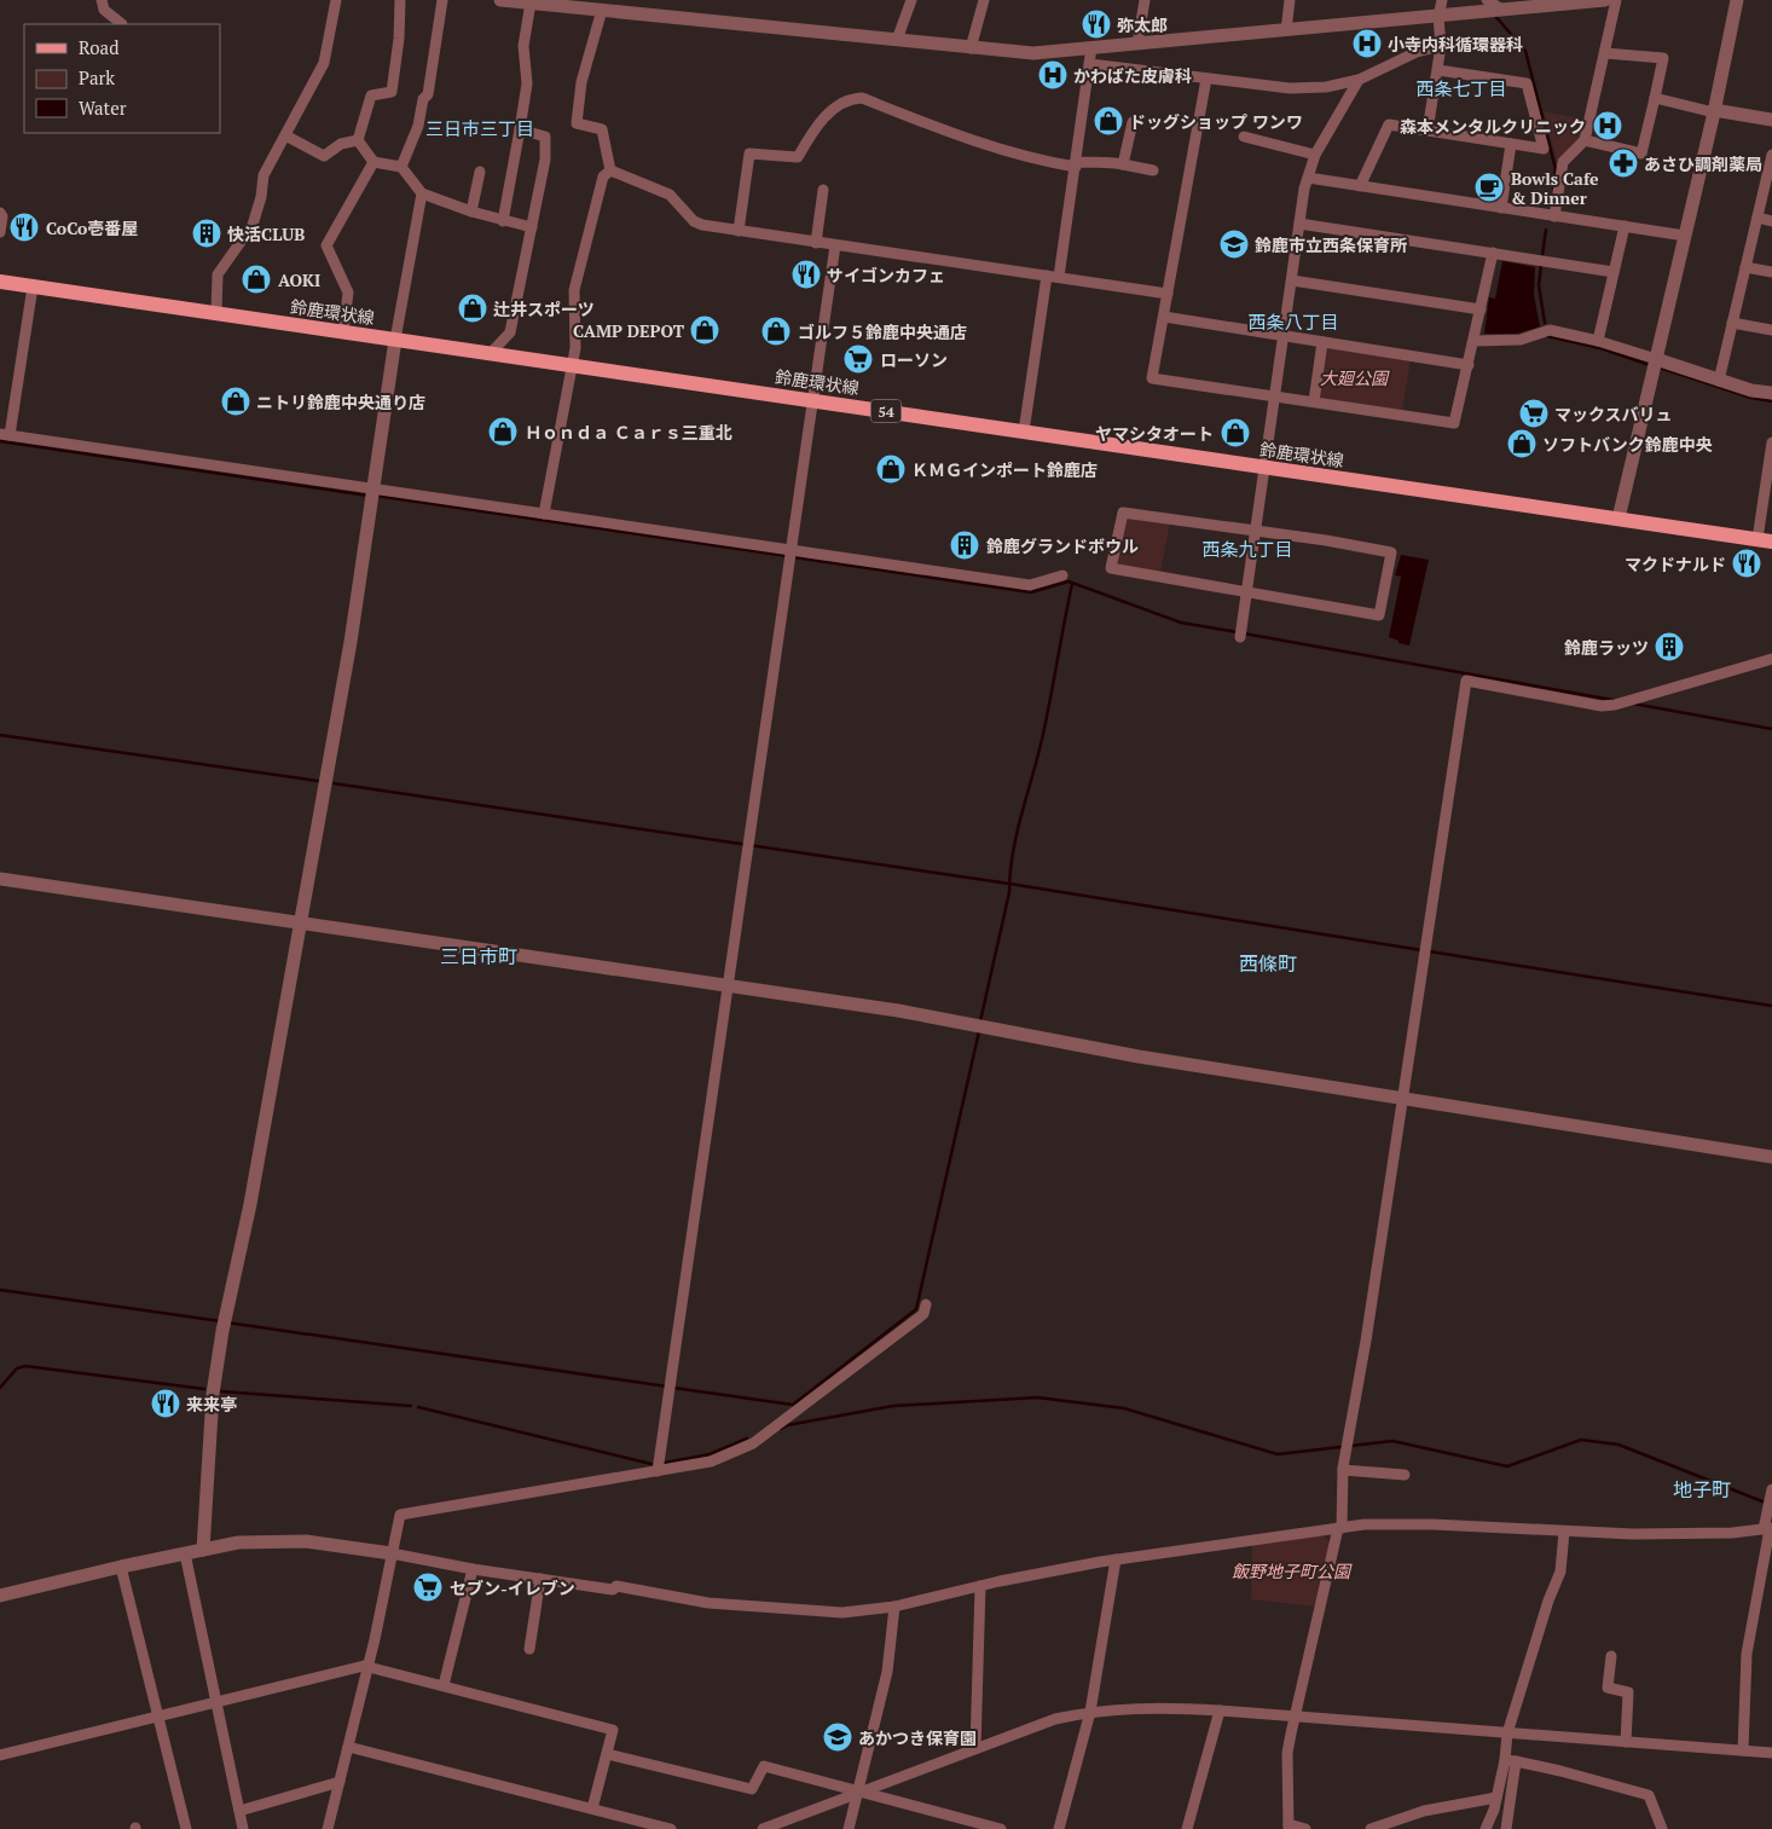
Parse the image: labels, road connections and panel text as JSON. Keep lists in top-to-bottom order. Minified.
{"streets":{"main road":["鈴鹿環状線","54"]},"districts":["西条七丁目","三日市三丁目","西条八丁目","西条九丁目","三日市町","西條町","地子町"],"parks":["大廻公園","飯野地子町公園"],"places":{"restaurant":["弥太郎","CoCo壱番屋","サイゴンカフェ","マクドナルド","来来亭"],"hospital":["小寺内科循環器科","かわばた皮膚科","森本メンタルクリニック"],"shop":["ドッグショップ ワンワ","AOKI","辻井スポーツ","CAMP DEPOT","ゴルフ５鈴鹿中央通店","ニトリ鈴鹿中央通り店","Ｈｏｎｄａ Ｃａｒｓ三重北","ヤマシタオート","ソフトバンク鈴鹿中央","ＫＭＧインポート鈴鹿店"],"pharmacy":["あさひ調剤薬局"],"cafe":["Bowls Cafe & Dinner"],"building":["快活CLUB","鈴鹿グランドボウル","鈴鹿ラッツ"],"school or university":["鈴鹿市立西条保育所","あかつき保育園"],"supermarket":["ローソン","マックスバリュ","セブン-イレブン"]},"legend":["Road","Park","Water"]}
